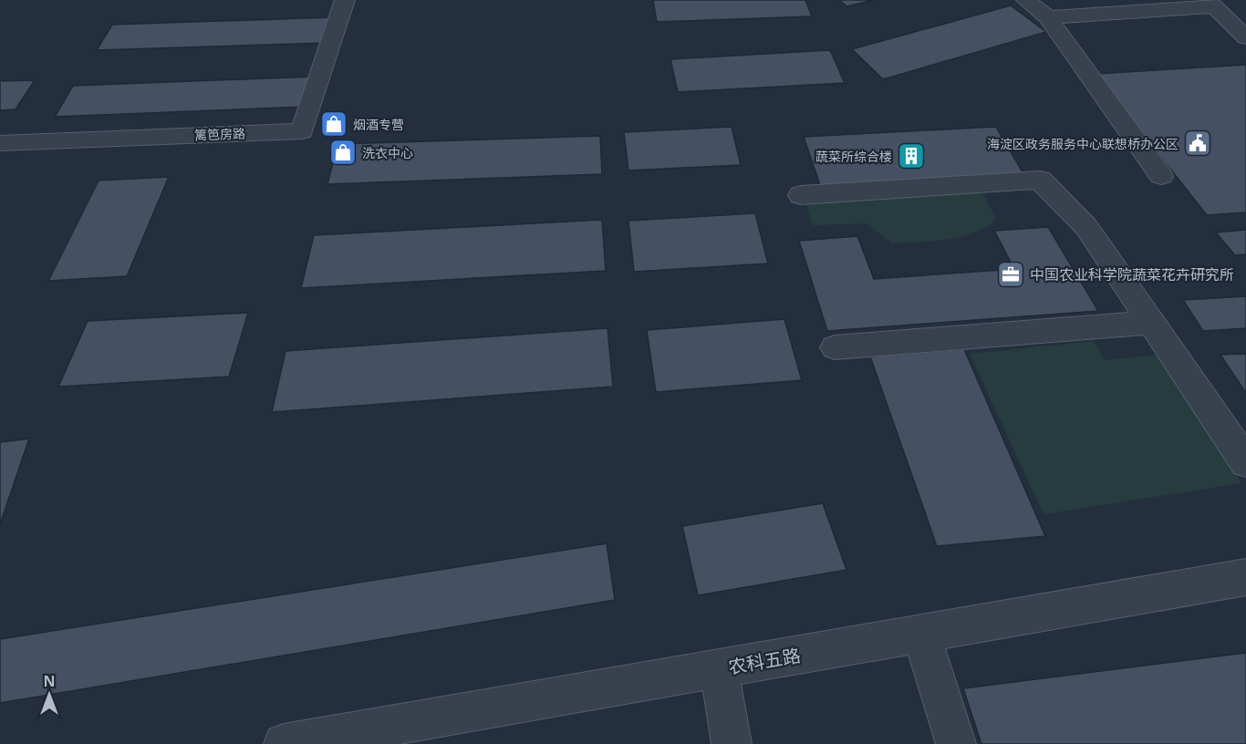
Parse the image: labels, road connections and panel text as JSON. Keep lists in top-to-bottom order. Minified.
{"streets":{"street":["篱笆房路","农科五路"]},"places":{"shop":["烟酒专营","洗衣中心"],"public building":["海淀区政务服务中心联想桥办公区"],"building":["蔬菜所综合楼"],"office":["中国农业科学院蔬菜花卉研究所"]},"north":"top"}
